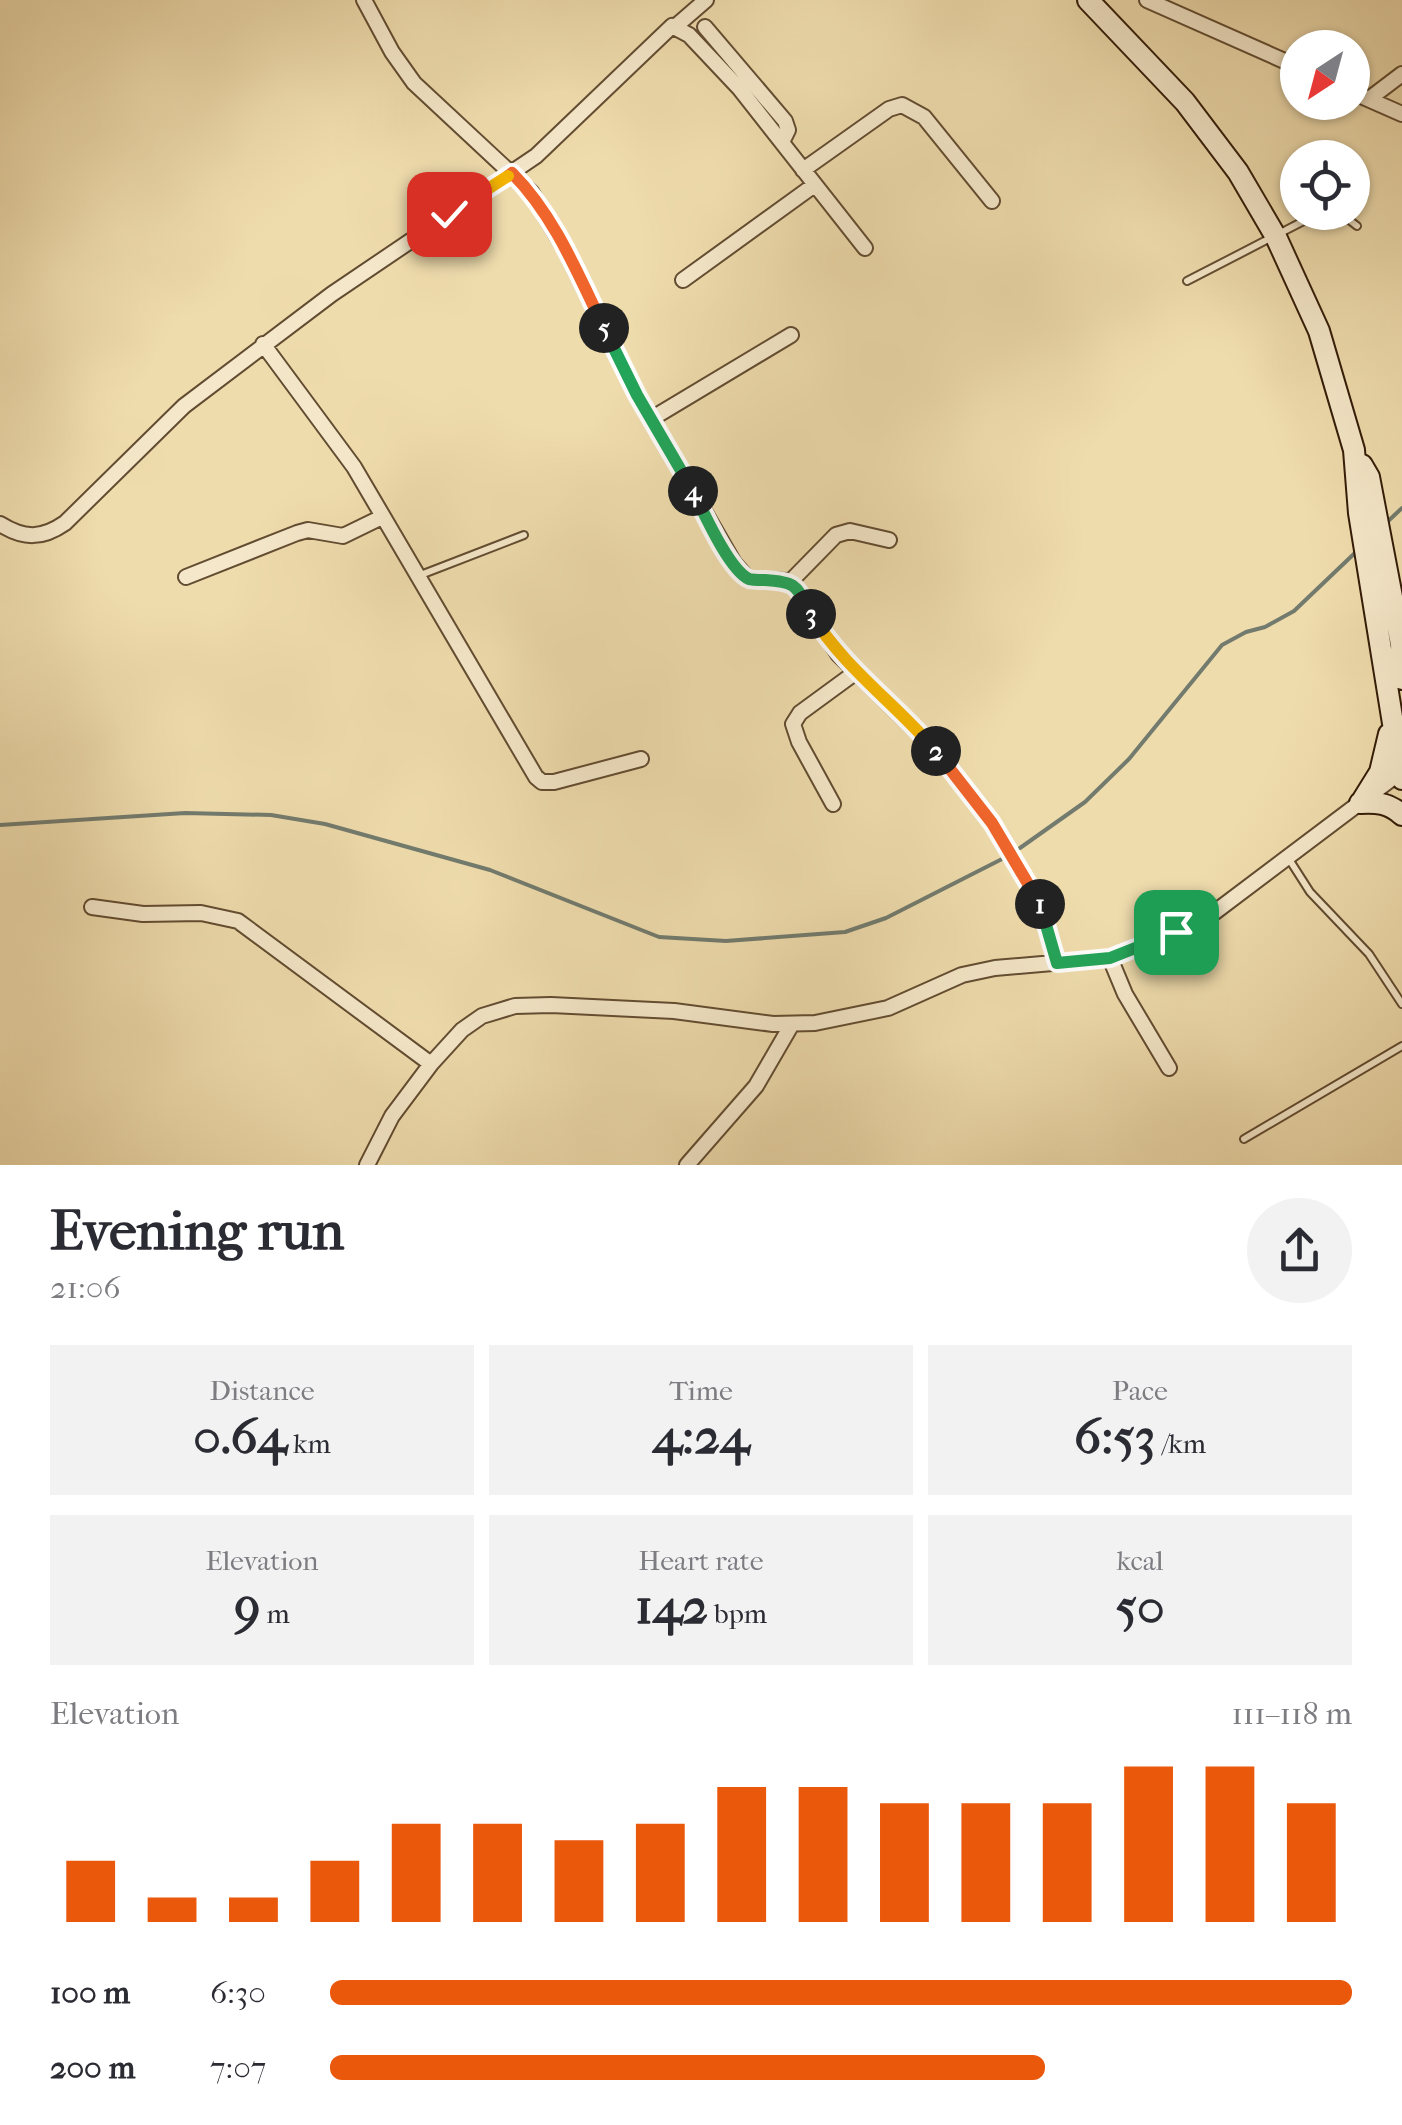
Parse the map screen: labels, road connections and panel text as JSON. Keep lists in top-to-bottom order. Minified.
{"north":"bottom left","page":{"pins":["5","4","3","2","1"],"heading":["Evening run","21:06"],"stats":[["Distance","0.64 km"],["Time","4:24"],["Pace","6:53 /km"],["Elevation","9 m"],["Heart rate","142 bpm"],["kcal","50"]],"chart":["Elevation","111–118 m"],"list":[{"name":"100 m","note":"6:30"},{"name":"200 m","note":"7:07"}]}}
